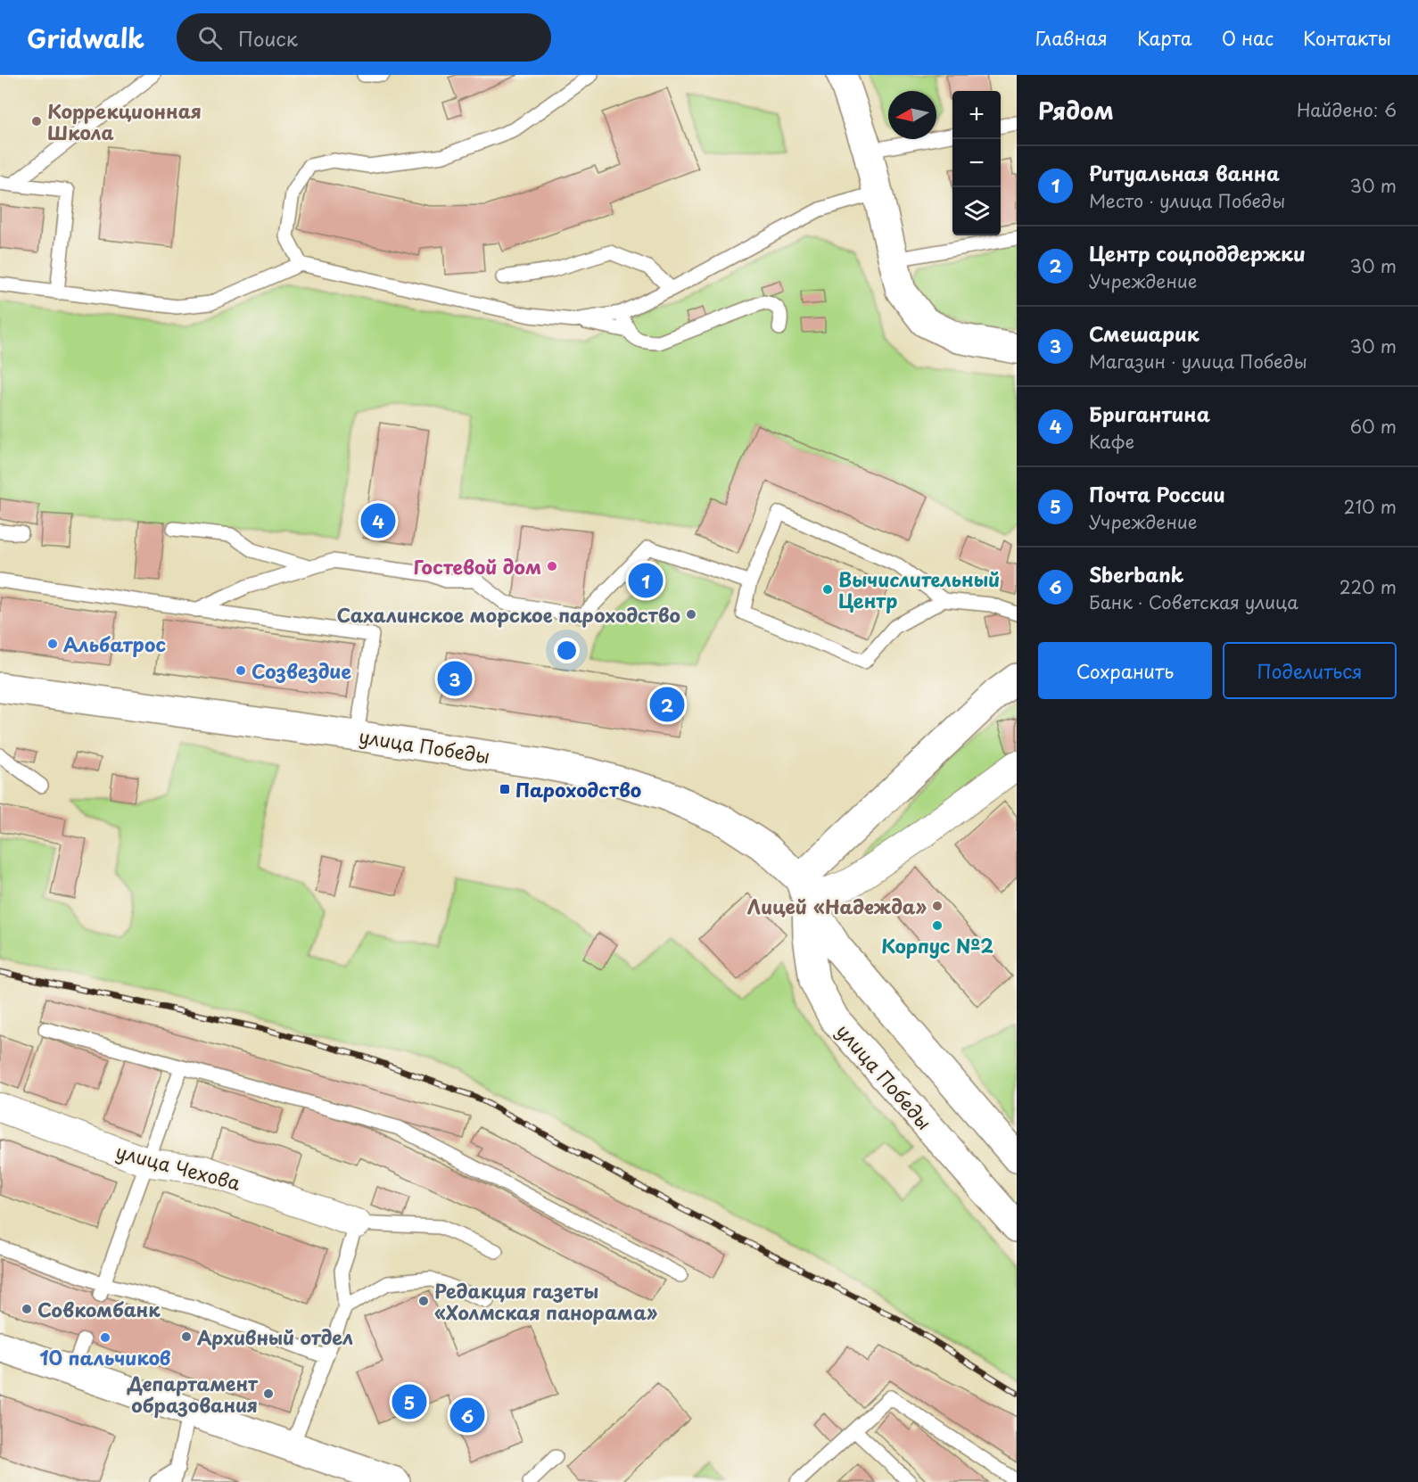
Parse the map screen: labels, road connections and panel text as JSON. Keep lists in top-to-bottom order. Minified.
{"streets":{"main road":["улица Победы"],"street":["улица Чехова"]},"places":{"other":["Коррекционная Школа","Гостевой дом","Вычислительный Центр","Сахалинское морское пароходство","Альбатрос","Созвездие","Лицей «Надежда»","Корпус №2","Редакция газеты «Холмская панорама»","Совкомбанк","Архивный отдел","10 пальчиков","Департамент образования"],"transit":["Пароходство"]},"north":"left","page":{"header":"Gridwalk","search":"Поиск","nav":["Главная","Карта","О нас","Контакты"],"heading":["Рядом","Найдено: 6"],"map_buttons":["+","−"],"list":[{"mark":"1","name":"Ритуальная ванна","note":"Место · улица Победы","value":"30 m"},{"mark":"2","name":"Центр соцподдержки","note":"Учреждение","value":"30 m"},{"mark":"3","name":"Смешарик","note":"Магазин · улица Победы","value":"30 m"},{"mark":"4","name":"Бригантина","note":"Кафе","value":"60 m"},{"mark":"5","name":"Почта России","note":"Учреждение","value":"210 m"},{"mark":"6","name":"Sberbank","note":"Банк · Советская улица","value":"220 m"}],"pins":["4","1","3","2","5","6"],"buttons":["Сохранить","Поделиться"]}}
